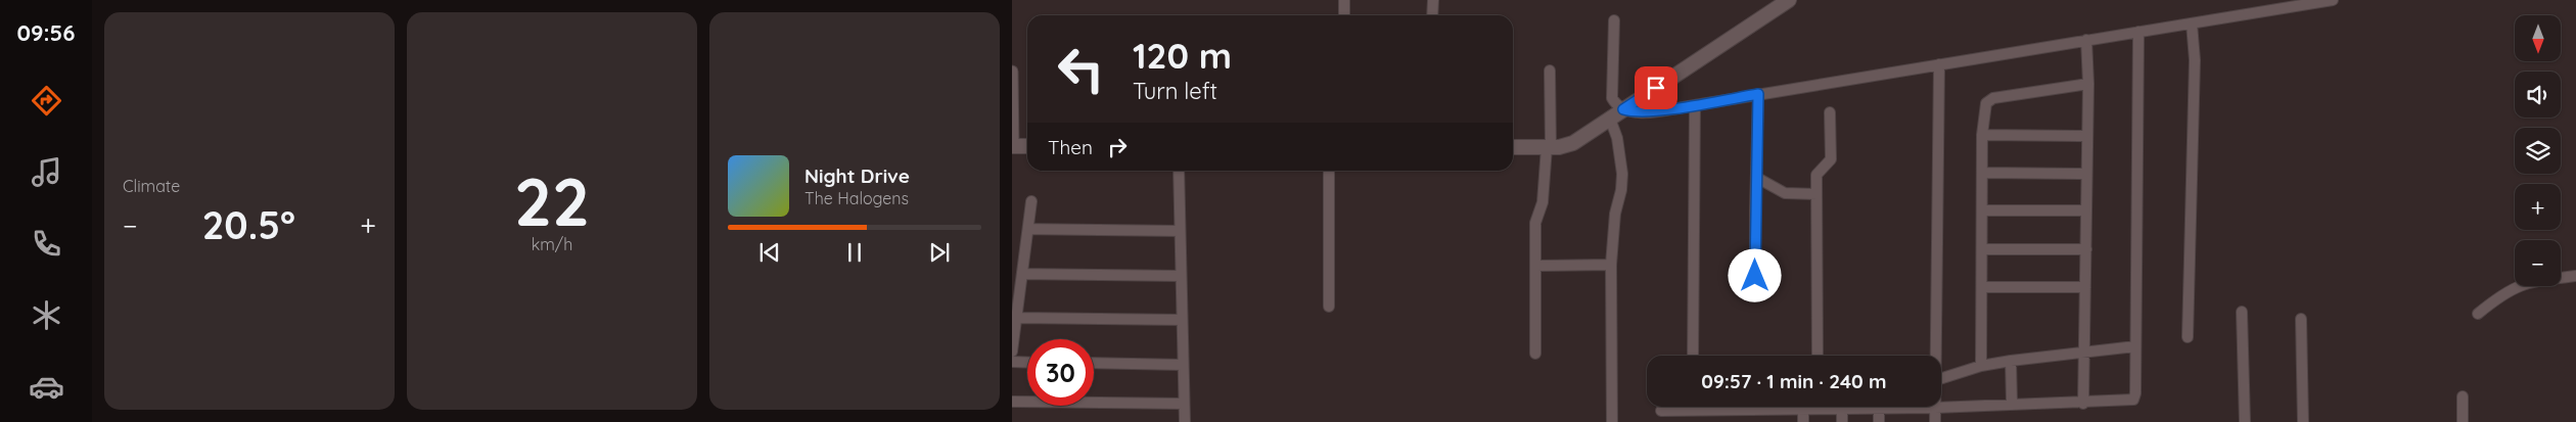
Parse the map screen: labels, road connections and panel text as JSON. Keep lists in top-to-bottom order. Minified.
{"north":"bottom","page":{"tabs":"09:56","tile":["Climate",["22","km/h"]],"map_buttons":["+","−"],"turn":["120 m","Turn left"],"then":"Then","song":["Night Drive","The Halogens"],"heat":["−","20.5°","+"],"limit":"30","trip":"09:57 · 1 min · 240 m"}}
